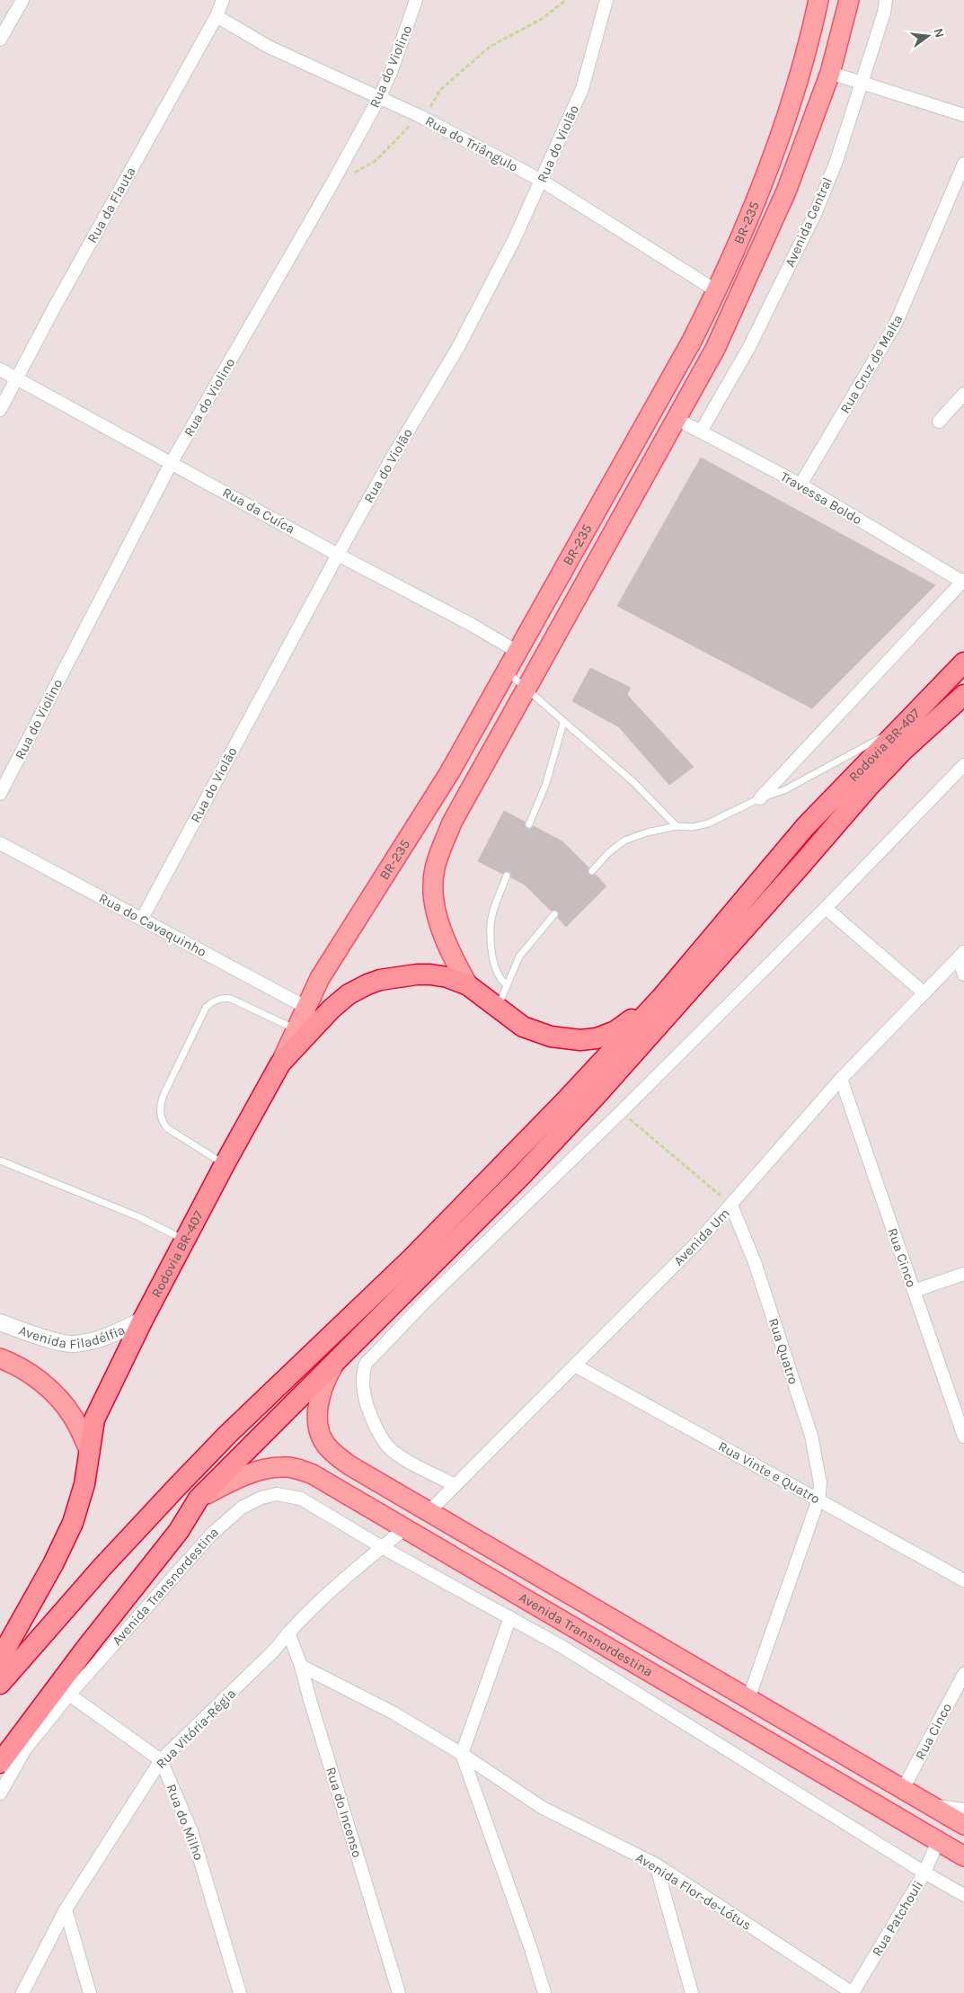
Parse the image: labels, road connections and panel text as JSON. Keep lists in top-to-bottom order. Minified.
{"streets":{"highway":["Rodovia BR-407"],"main road":["BR-235","Avenida Transnordestina"],"street":["Rua do Violino","Rua do Triângulo","Rua do Violão","Rua da Flauta","Avenida Central","Rua Cruz de Malta","Travessa Boldo","Rua da Cuíca","Rua do Cavaquinho","Avenida Um","Rua Cinco","Avenida Filadélfia","Rua Quatro","Rua Vinte e Quatro","Rua Vitória-Régia","Rua do Incenso","Rua do Milho","Avenida Flor-de-Lótus","Rua Patchouli"]},"crossings":[["Rua do Violino","Rua do Triângulo"],["Rua do Violino","Rua da Cuíca"],["Rua do Triângulo","Rua do Violão"],["Rua do Triângulo","Rua da Flauta"],["Rua do Triângulo","BR-235"],["Rua do Violão","Rua da Cuíca"],["Rua do Violão","Rua do Cavaquinho"],["Rua da Flauta","Rua da Cuíca"],["BR-235","Travessa Boldo"],["BR-235","Rua da Cuíca"],["BR-235","Rodovia BR-407"],["BR-235","Rua do Cavaquinho"],["Avenida Central","Travessa Boldo"],["Rua Cruz de Malta","Travessa Boldo"],["Rodovia BR-407","Avenida Filadélfia"],["Avenida Um","Rua Cinco"],["Avenida Um","Rua Quatro"],["Avenida Um","Rua Vinte e Quatro"],["Avenida Um","Avenida Transnordestina"],["Rua Cinco","Avenida Transnordestina"],["Rua Quatro","Rua Vinte e Quatro"],["Rua Quatro","Avenida Transnordestina"],["Avenida Transnordestina","Rua Vitória-Régia"],["Avenida Transnordestina","Rua Patchouli"],["Rua Vitória-Régia","Rua do Incenso"],["Rua Vitória-Régia","Rua do Milho"],["Rua do Incenso","Avenida Flor-de-Lótus"],["Avenida Flor-de-Lótus","Rua Patchouli"]],"north":"right"}
